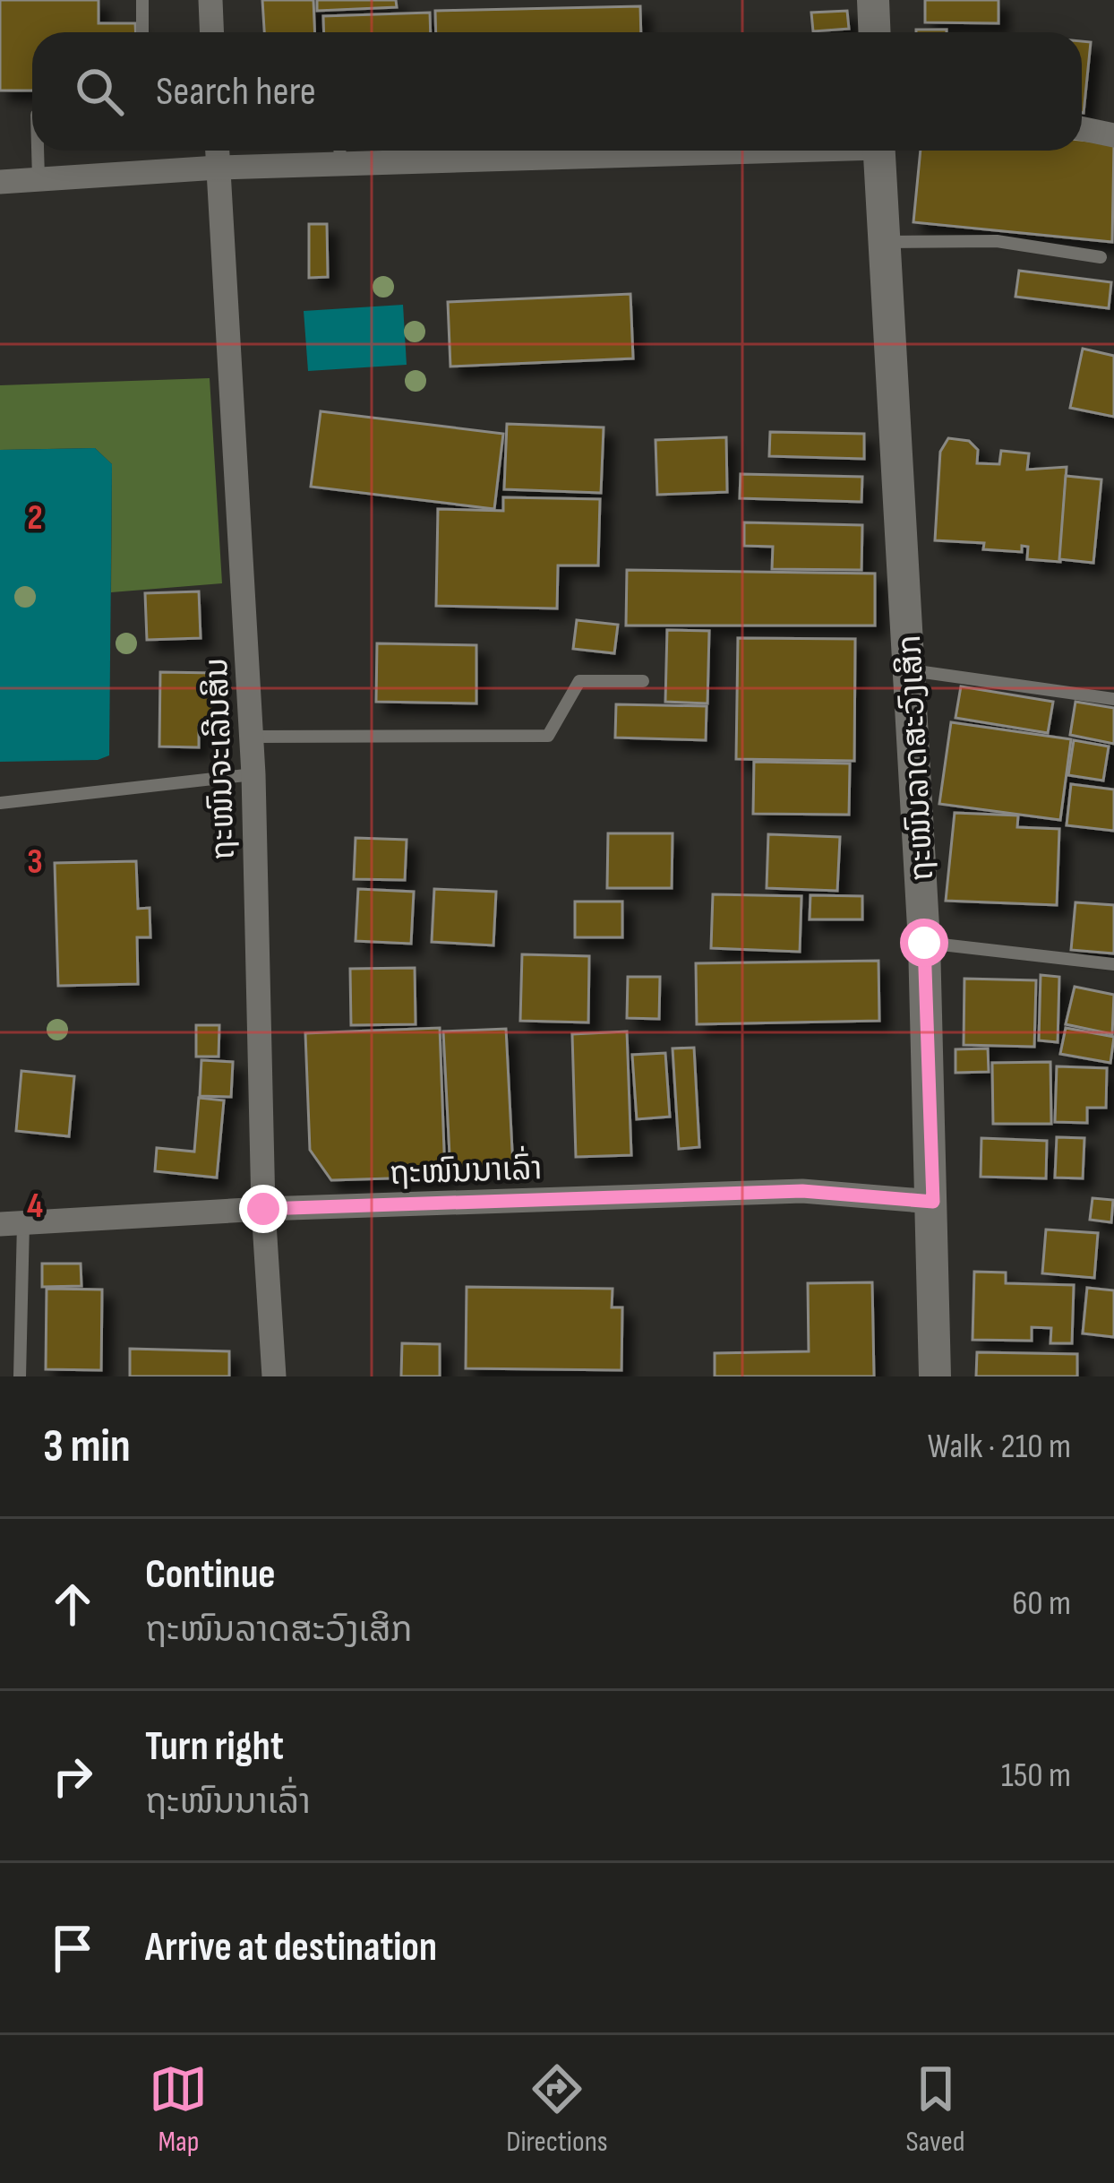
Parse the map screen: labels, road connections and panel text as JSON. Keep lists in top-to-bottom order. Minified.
{"streets":{"street":["ຖະໜົນລາດສະວົງເສິກ","ຖະໜົນຈະເລີນສິນ","ຖະໜົນນາເລົ່າ"]},"crossings":[["ຖະໜົນລາດສະວົງເສິກ","ຖະໜົນນາເລົ່າ"],["ຖະໜົນຈະເລີນສິນ","ຖະໜົນນາເລົ່າ"]],"page":{"search":"Search here","heading":["3 min","Walk · 210 m"],"list":[["Continue","ຖະໜົນລາດສະວົງເສິກ","60 m"],["Turn right","ຖະໜົນນາເລົ່າ","150 m"],"Arrive at destination"],"nav":["Map","Directions","Saved"]},"grid":{"rows":["2","3","4"]}}
